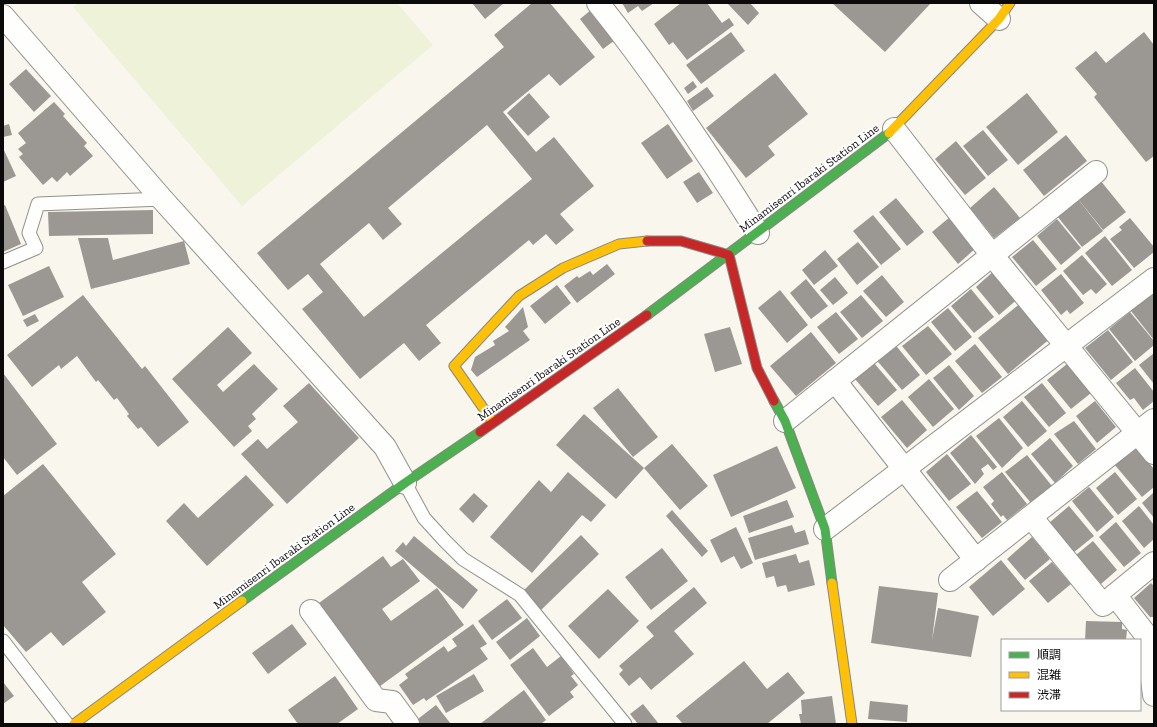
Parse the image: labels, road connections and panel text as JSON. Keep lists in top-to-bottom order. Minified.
{"streets":{"main road":["Minamisenri Ibaraki Station Line"]},"legend":["順調","混雑","渋滞"]}
